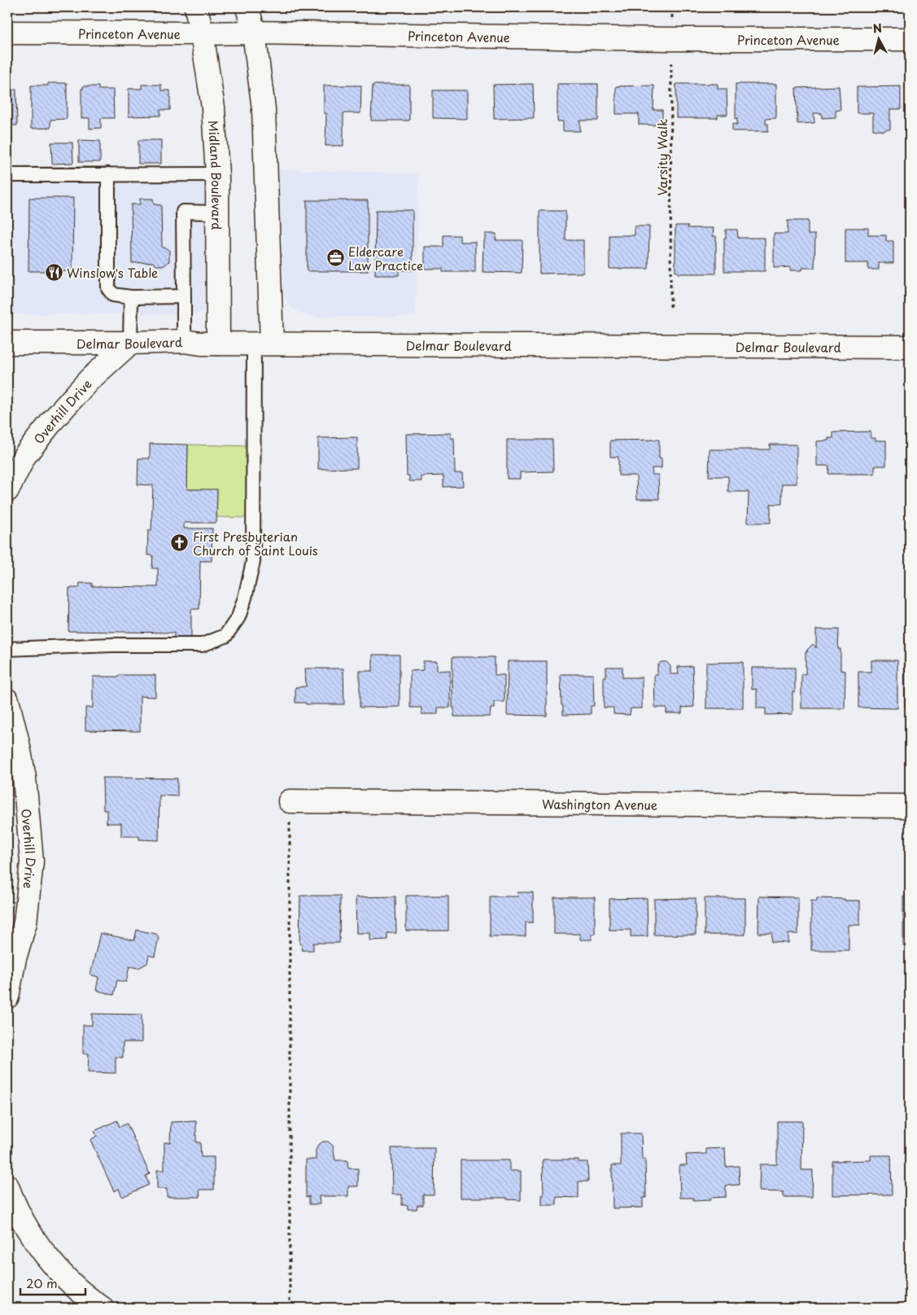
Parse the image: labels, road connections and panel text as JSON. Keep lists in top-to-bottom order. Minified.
{"streets":{"street":["Princeton Avenue","Midland Boulevard","Delmar Boulevard","Overhill Drive","Washington Avenue"],"path":["Varsity Walk"]},"crossings":[["Princeton Avenue","Varsity Walk"],["Princeton Avenue","Midland Boulevard"],["Midland Boulevard","Delmar Boulevard"],["Delmar Boulevard","Overhill Drive"]],"places":{"office":["Eldercare Law Practice"],"restaurant":["Winslow's Table"],"church":["First Presbyterian Church of Saint Louis"]},"scale_bar":"20 m","north":"top"}
